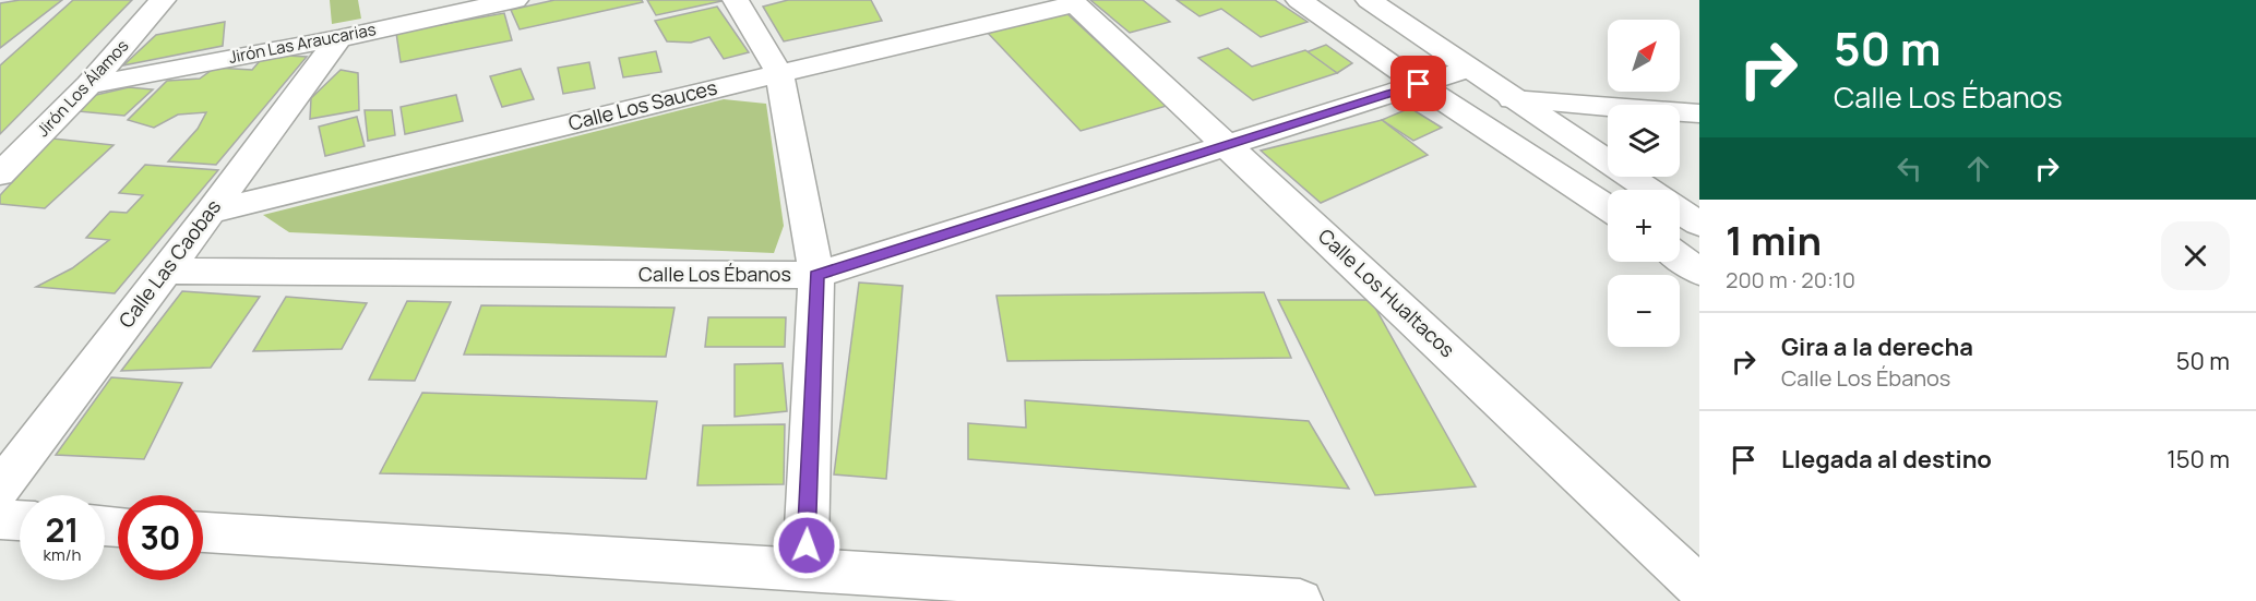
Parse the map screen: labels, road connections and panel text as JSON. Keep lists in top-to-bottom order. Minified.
{"streets":{"street":["Jirón Las Araucarias","Jirón Los Álamos","Calle Los Sauces","Calle Las Caobas","Calle Los Ébanos","Calle Los Hualtacos"]},"crossings":[["Jirón Las Araucarias","Jirón Los Álamos"],["Jirón Las Araucarias","Calle Las Caobas"],["Calle Los Sauces","Calle Las Caobas"],["Calle Los Sauces","Calle Los Hualtacos"],["Calle Las Caobas","Calle Los Ébanos"],["Calle Los Ébanos","Calle Los Hualtacos"]],"north":"top right","page":{"turn":["50 m","Calle Los Ébanos"],"map_buttons":["+","−"],"heading":["1 min","200 m · 20:10"],"list":[{"name":"Gira a la derecha","note":"Calle Los Ébanos","value":"50 m"},{"name":"Llegada al destino","value":"150 m"}],"speed":"21 km/h","limit":"30"}}
